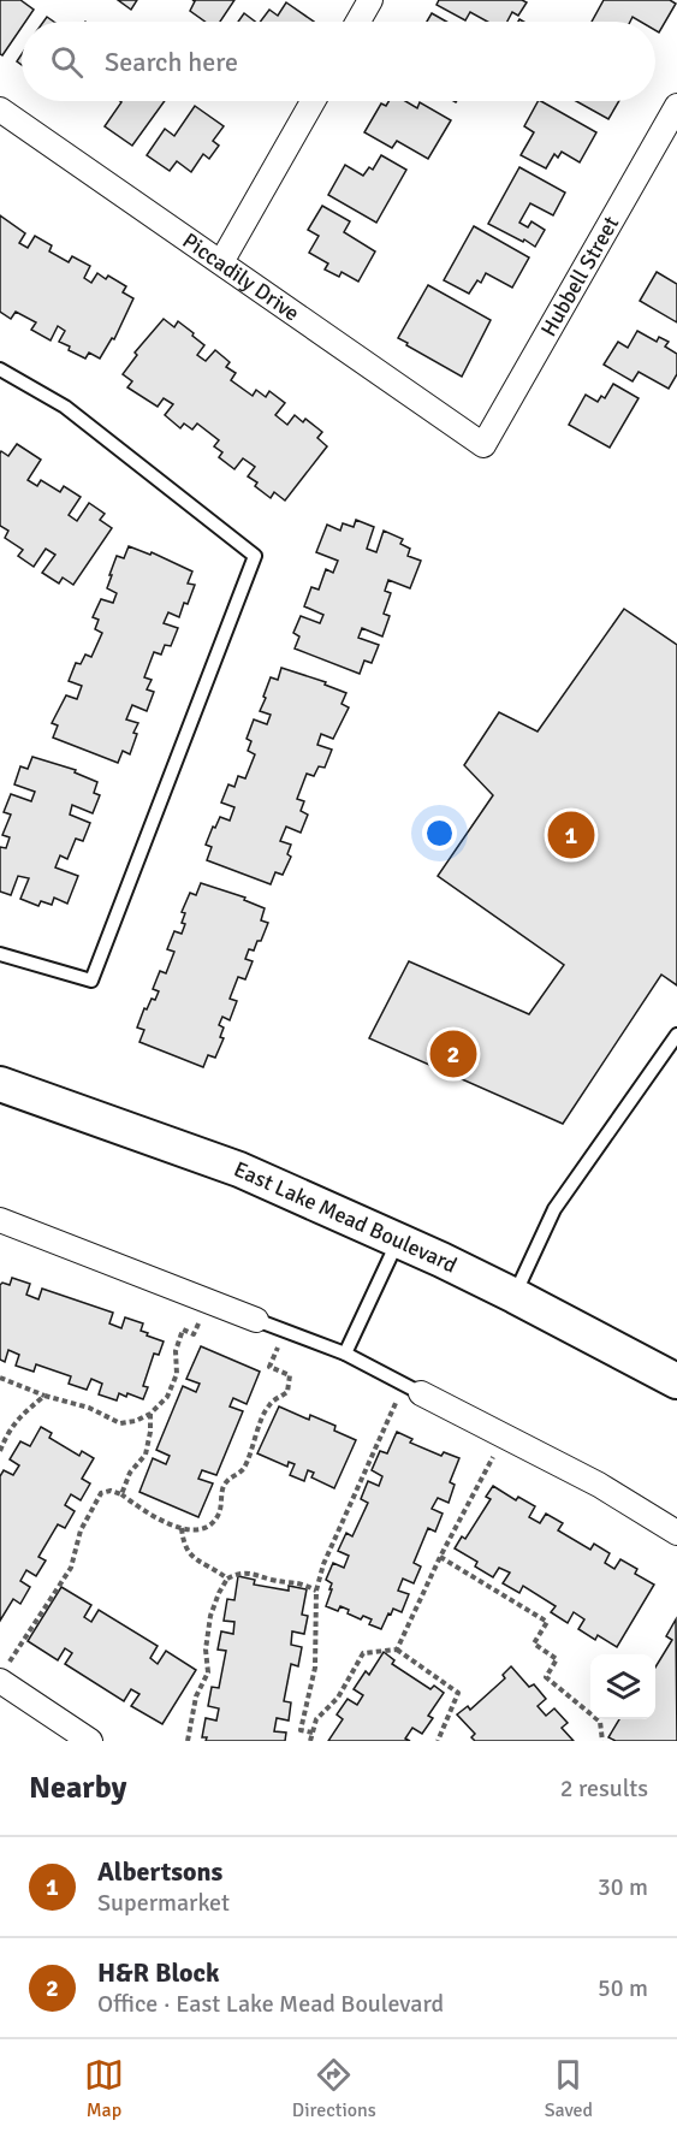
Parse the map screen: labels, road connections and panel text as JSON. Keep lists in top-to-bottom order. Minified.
{"streets":{"main road":["East Lake Mead Boulevard"],"street":["Hubbell Street","Piccadily Drive"]},"crossings":[["Hubbell Street","Piccadily Drive"]],"page":{"search":"Search here","pins":["1","2"],"heading":["Nearby","2 results"],"list":[{"mark":"1","name":"Albertsons","note":"Supermarket","value":"30 m"},{"mark":"2","name":"H&R Block","note":"Office · East Lake Mead Boulevard","value":"50 m"}],"nav":["Map","Directions","Saved"]}}
